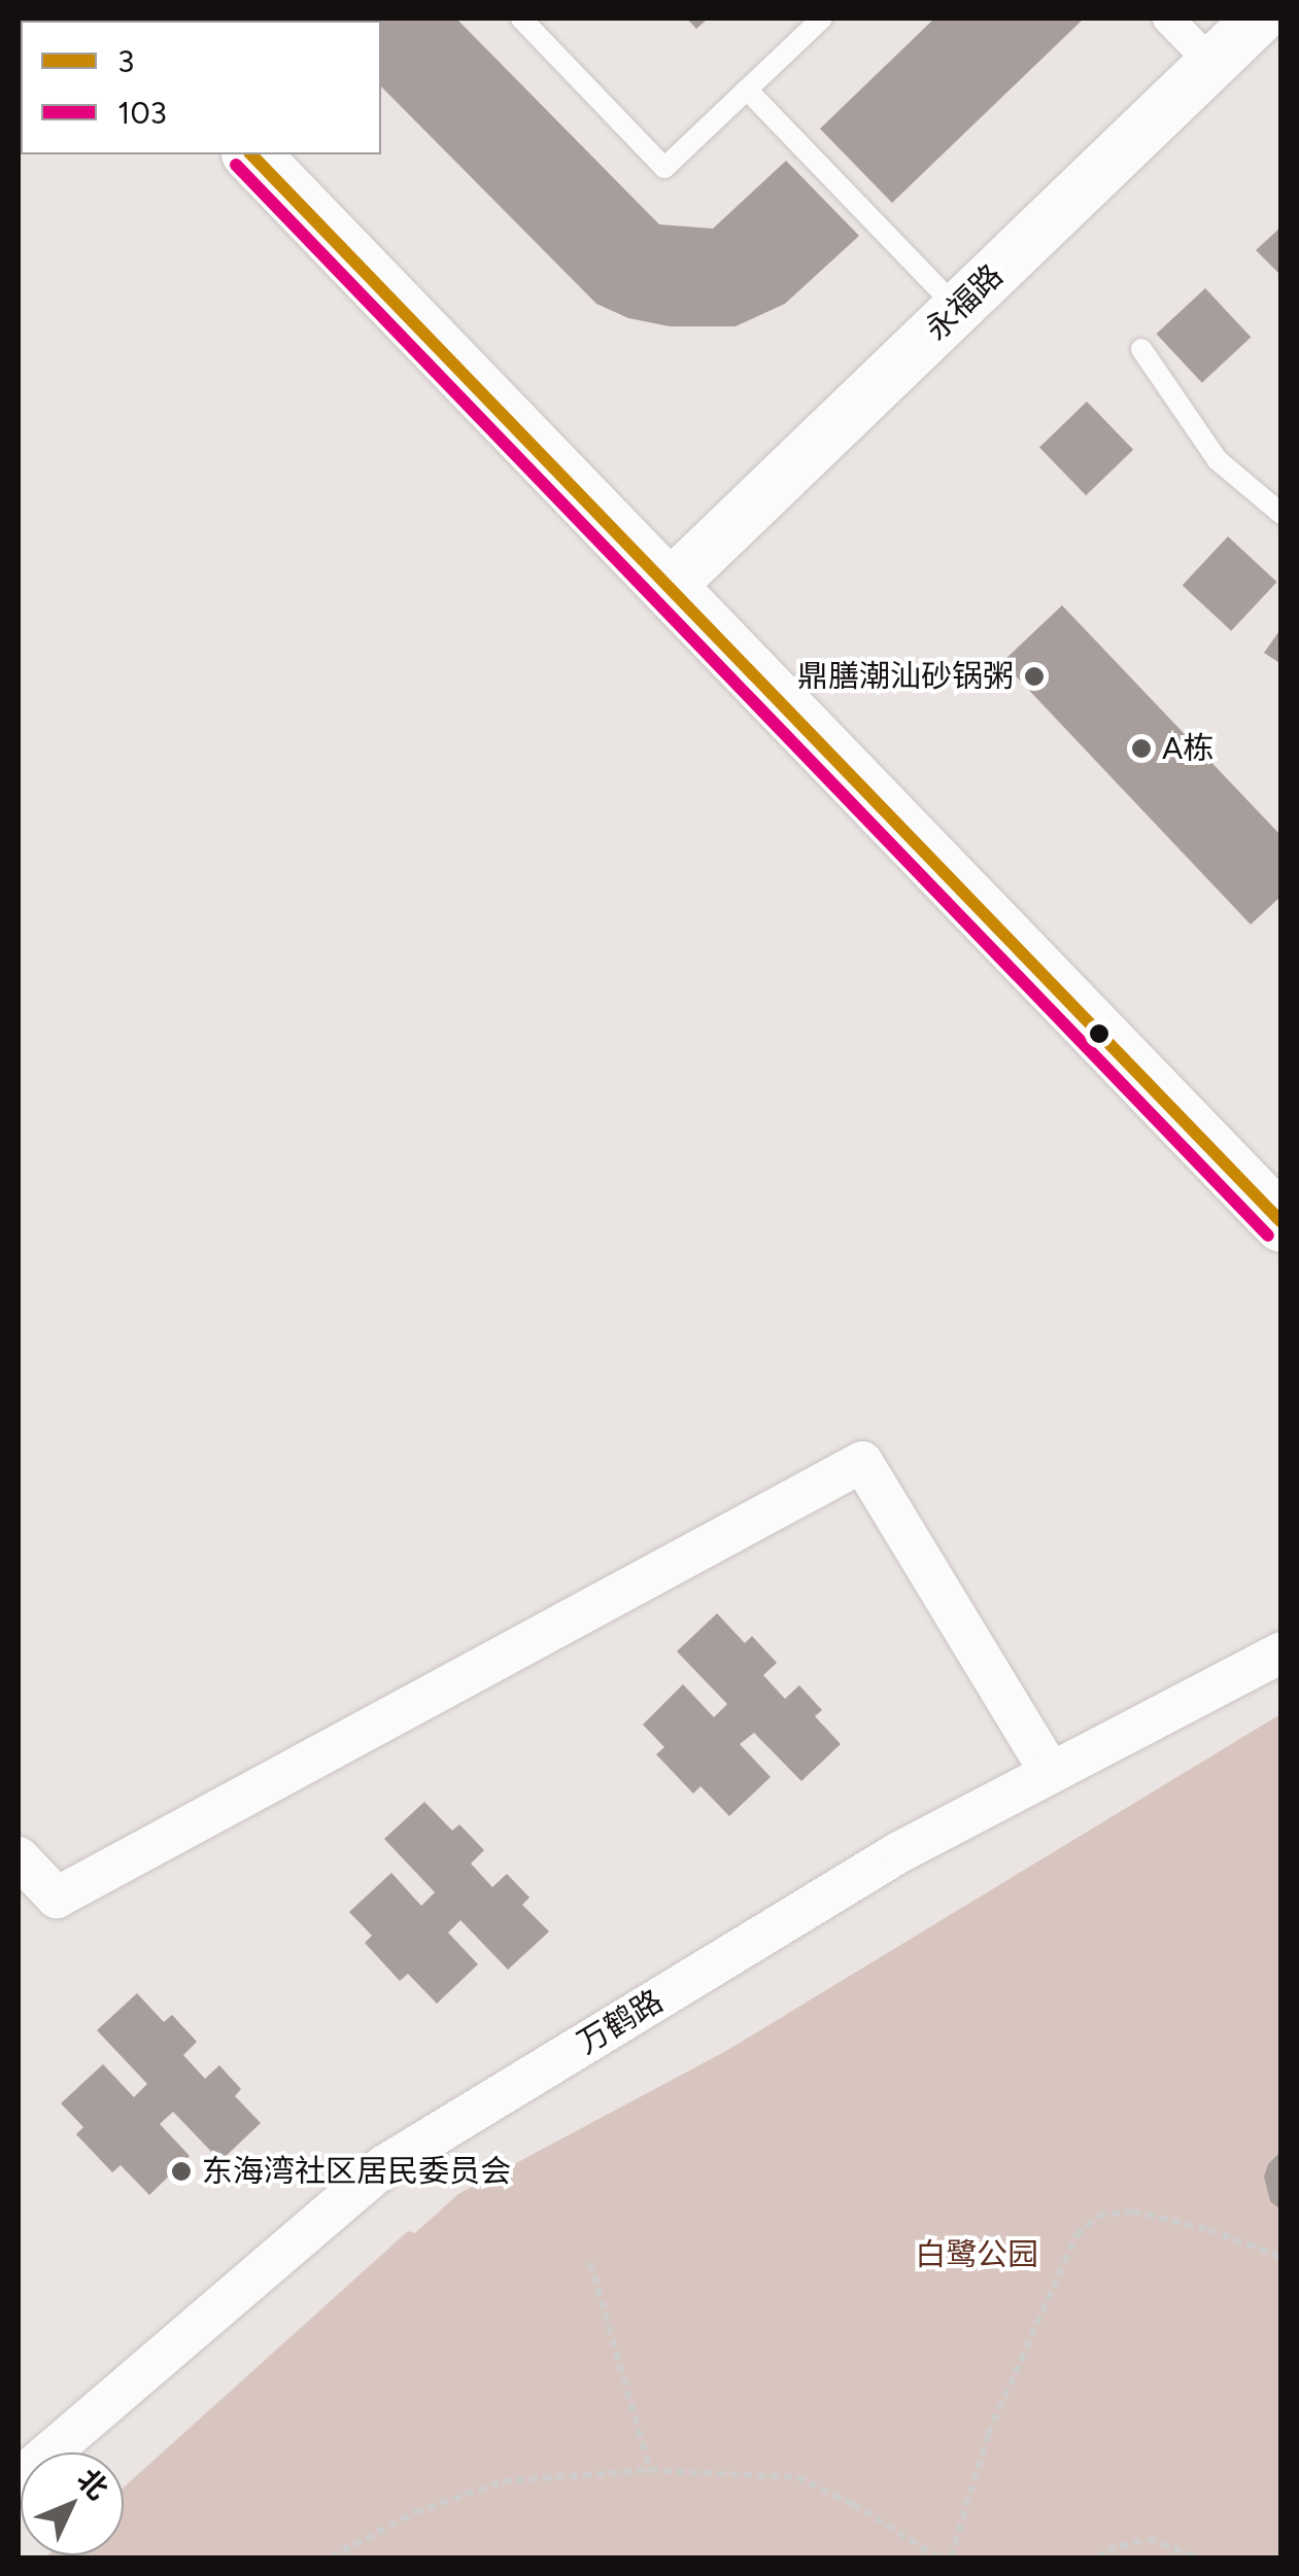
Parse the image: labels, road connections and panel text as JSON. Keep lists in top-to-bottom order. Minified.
{"streets":{"street":["永福路","万鹤路"]},"parks":["白鹭公园"],"places":["鼎膳潮汕砂锅粥","A栋","东海湾社区居民委员会"],"lines":["transit line 3","transit line 103"],"legend":["3","103"],"north":"top right"}
